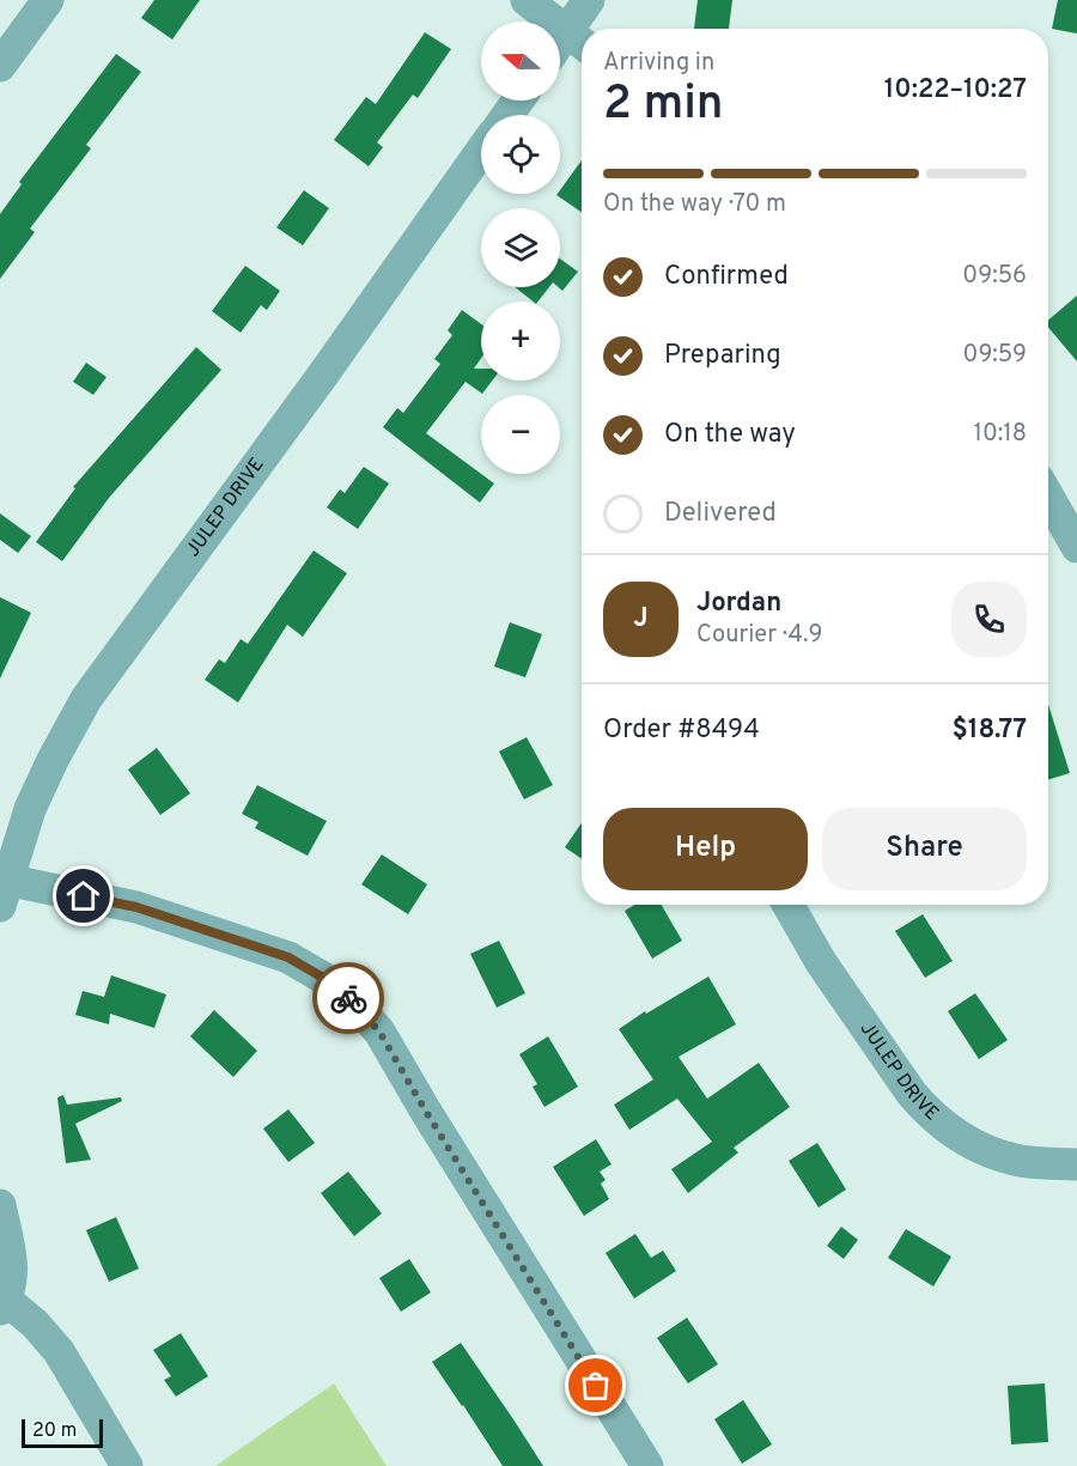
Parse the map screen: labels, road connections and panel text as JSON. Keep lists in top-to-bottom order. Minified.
{"streets":{"street":["JULEP DRIVE"]},"scale_bar":"20 m","north":"left","page":{"map_buttons":["+","−"],"heading":["2 min","Arriving in","10:22–10:27"],"panel":["Jordan","Courier · 4.9","Order #8494","$18.77"],"bar":"On the way · 70 m","list":[["Confirmed","09:56"],["Preparing","09:59"],["On the way","10:18"],"Delivered"],"round":"J","buttons":["Help","Share"],"scale":"20 m"}}
